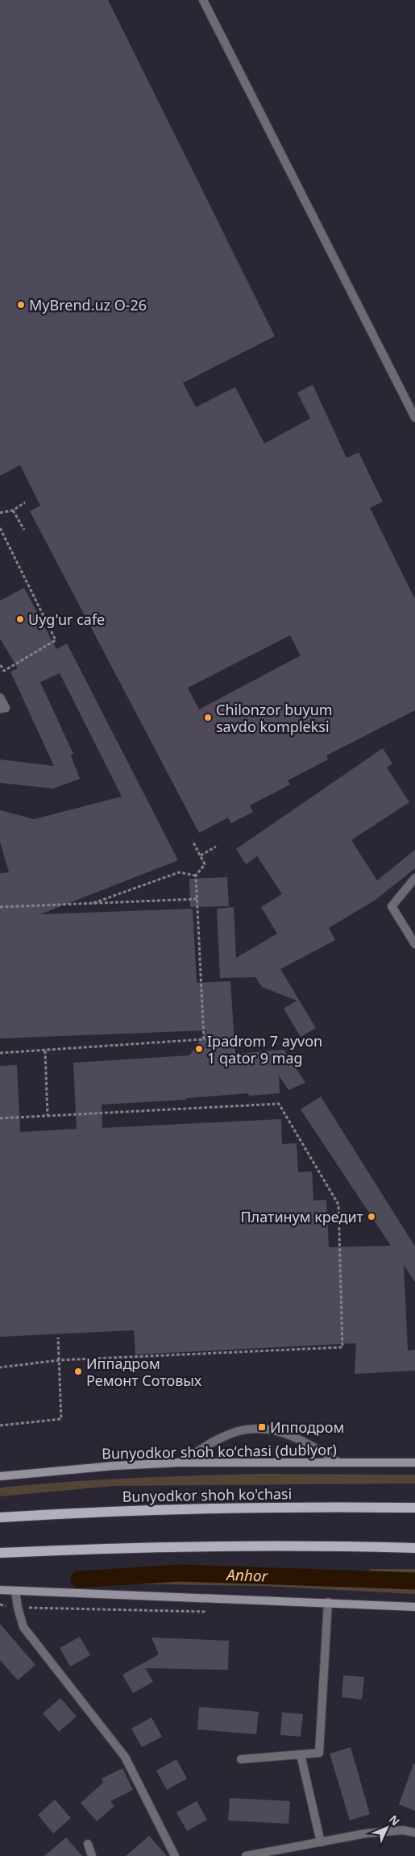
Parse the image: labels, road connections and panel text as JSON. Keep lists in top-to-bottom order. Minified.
{"streets":{"main road":["Bunyodkor shoh ko'chasi"],"street":["Bunyodkor shoh koʻchasi (dublyor)"]},"water":["Anhor"],"places":{"other":["MyBrend.uz O-26","Uyg'ur cafe","Chilonzor buyum savdo kompleksi","Ipadrom 7 ayvon 1 qator 9 mag","Платинум кредит","Иппадром Ремонт Сотовых"],"transit":["Ипподром"]},"north":"top right"}
